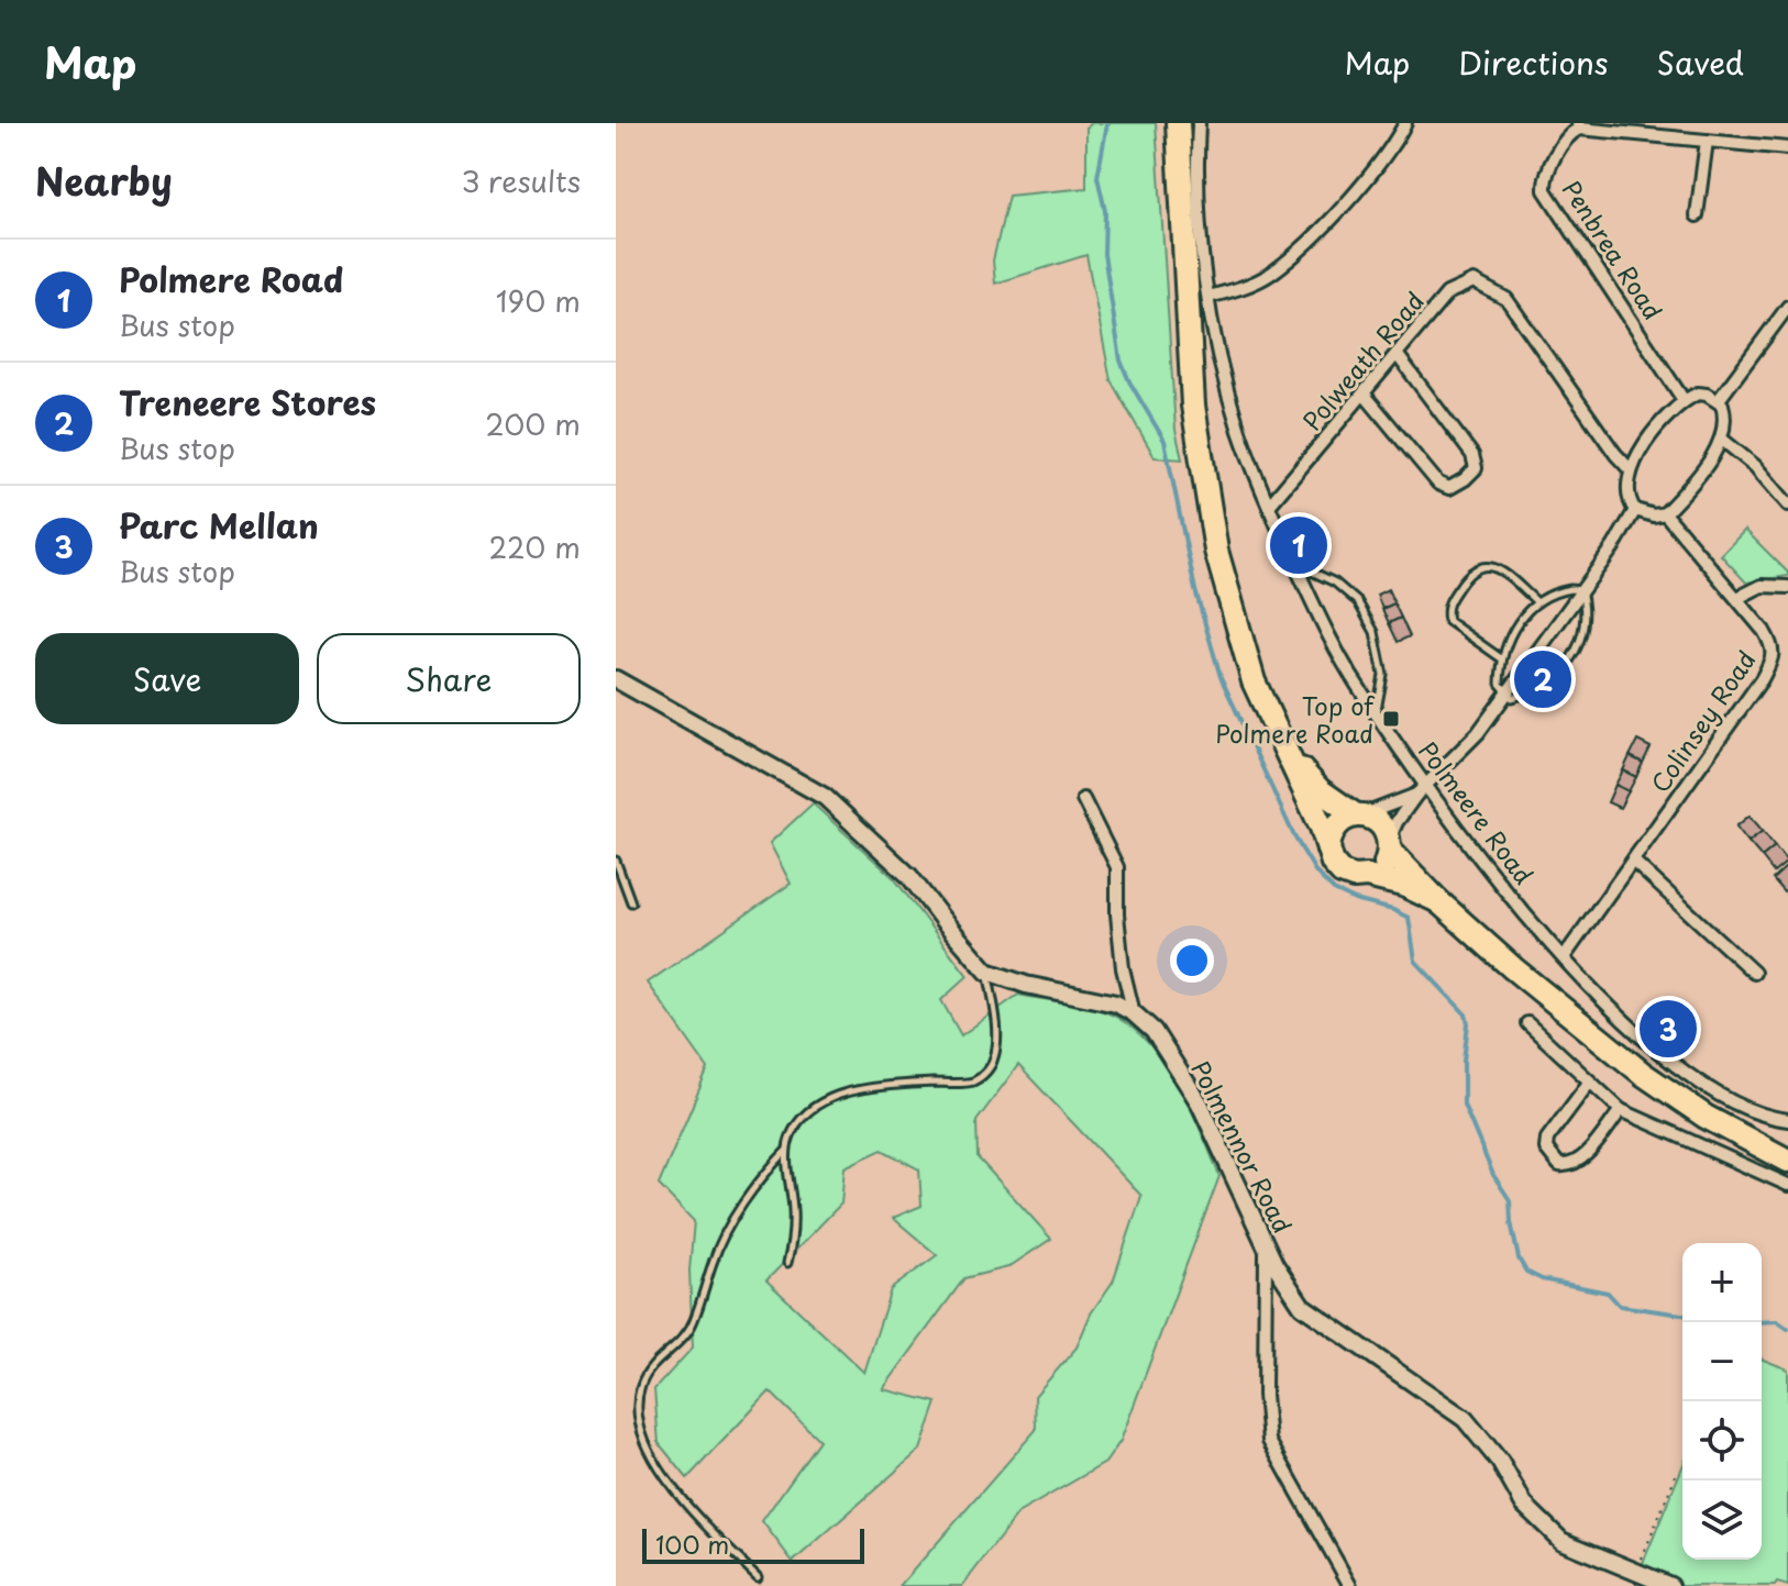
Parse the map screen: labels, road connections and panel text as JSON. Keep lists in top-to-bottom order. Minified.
{"streets":{"street":["Penbrea Road","Polweath Road","Colinsey Road","Polmeere Road","Polmennor Road"]},"crossings":[["Polweath Road","Polmeere Road"],["Colinsey Road","Polmeere Road"]],"places":{"transit":["Top of Polmere Road"]},"scale_bar":"100 m","page":{"header":"Map","nav":["Map","Directions","Saved"],"heading":["Nearby","3 results"],"list":[{"mark":"1","name":"Polmere Road","note":"Bus stop","value":"190 m"},{"mark":"2","name":"Treneere Stores","note":"Bus stop","value":"200 m"},{"mark":"3","name":"Parc Mellan","note":"Bus stop","value":"220 m"}],"pins":["1","2","3"],"buttons":["Save","Share"],"map_buttons":["+","−"],"scale":"100 m"}}
